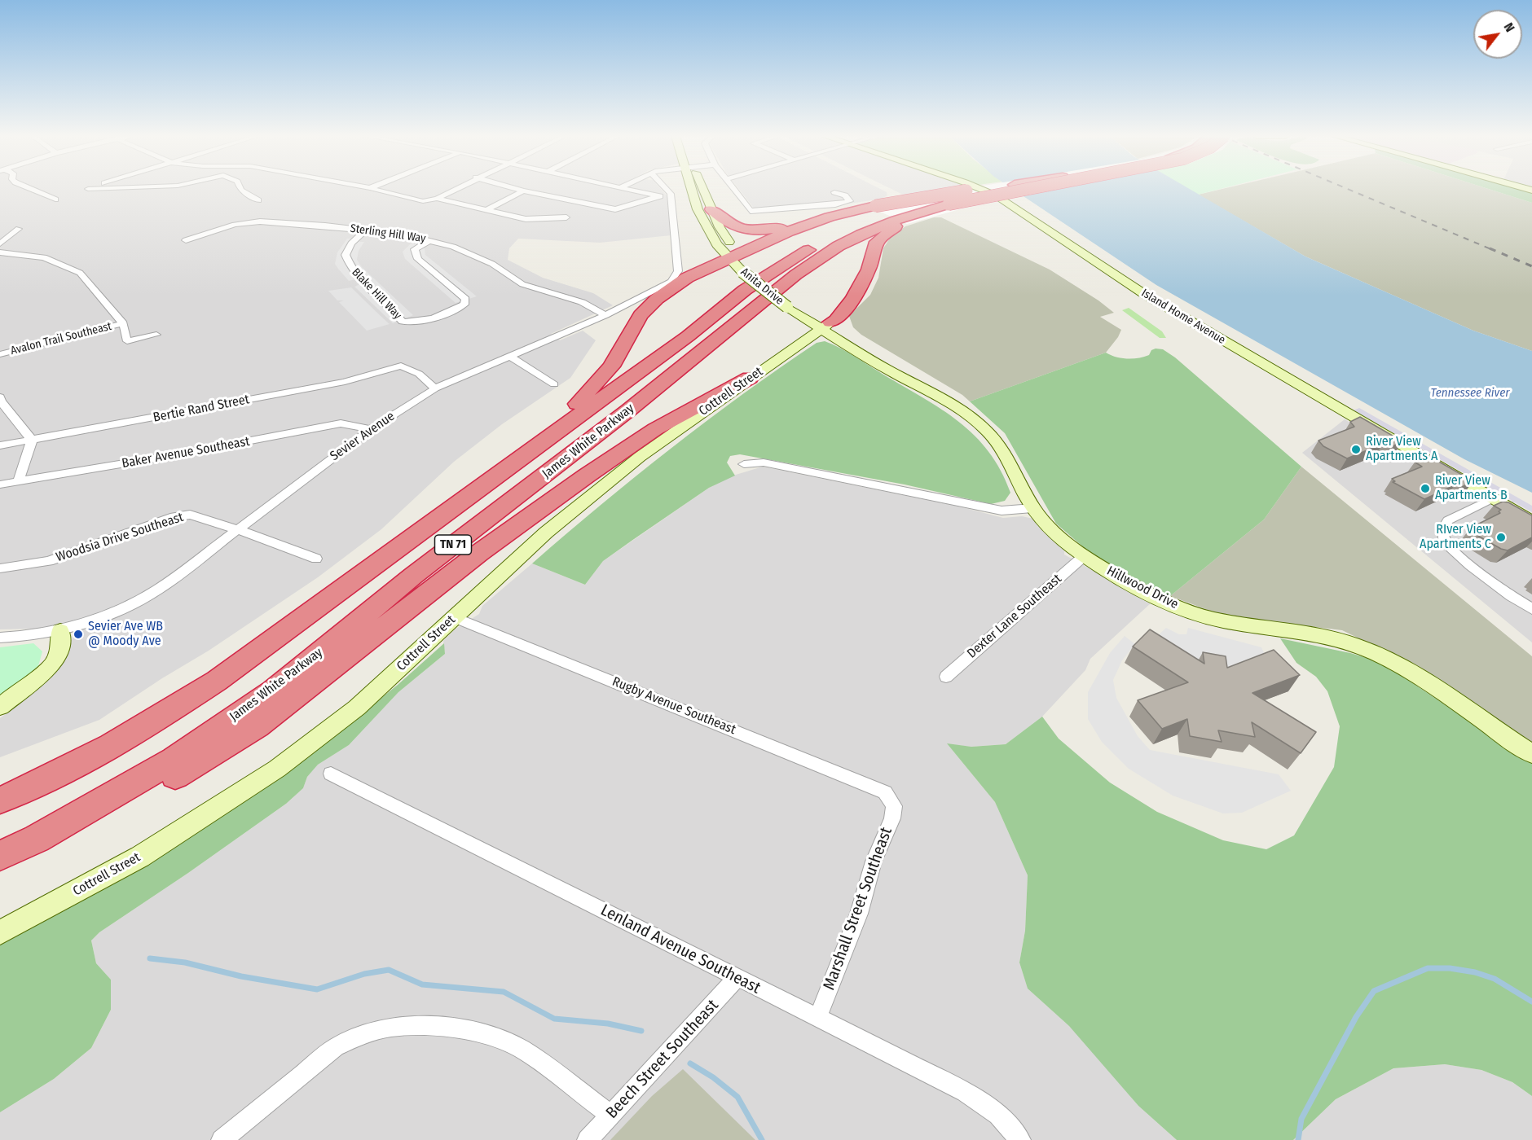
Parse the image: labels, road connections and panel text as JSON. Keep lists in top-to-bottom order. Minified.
{"streets":{"highway":["James White Parkway","TN 71"],"street":["Sterling Hill Way","Anita Drive","Blake Hill Way","Island Home Avenue","Avalon Trail Southeast","Cottrell Street","Bertie Rand Street","Sevier Avenue","Baker Avenue Southeast","Woodsia Drive Southeast","Hillwood Drive","Dexter Lane Southeast","Rugby Avenue Southeast","Marshall Street Southeast","Lenland Avenue Southeast","Beech Street Southeast"]},"crossings":[["Sterling Hill Way","Blake Hill Way"],["Sterling Hill Way","Sevier Avenue"],["Anita Drive","Cottrell Street"],["Anita Drive","Hillwood Drive"],["Cottrell Street","Rugby Avenue Southeast"],["Bertie Rand Street","Sevier Avenue"],["Sevier Avenue","Baker Avenue Southeast"],["Sevier Avenue","Woodsia Drive Southeast"],["Hillwood Drive","Dexter Lane Southeast"],["Rugby Avenue Southeast","Marshall Street Southeast"],["Marshall Street Southeast","Lenland Avenue Southeast"],["Lenland Avenue Southeast","Beech Street Southeast"]],"water":["Tennessee River"],"places":["River View Apartments A","River View Apartments B","RIver View Apartments C","Sevier Ave WB @ Moody Ave"],"north":"top right"}
